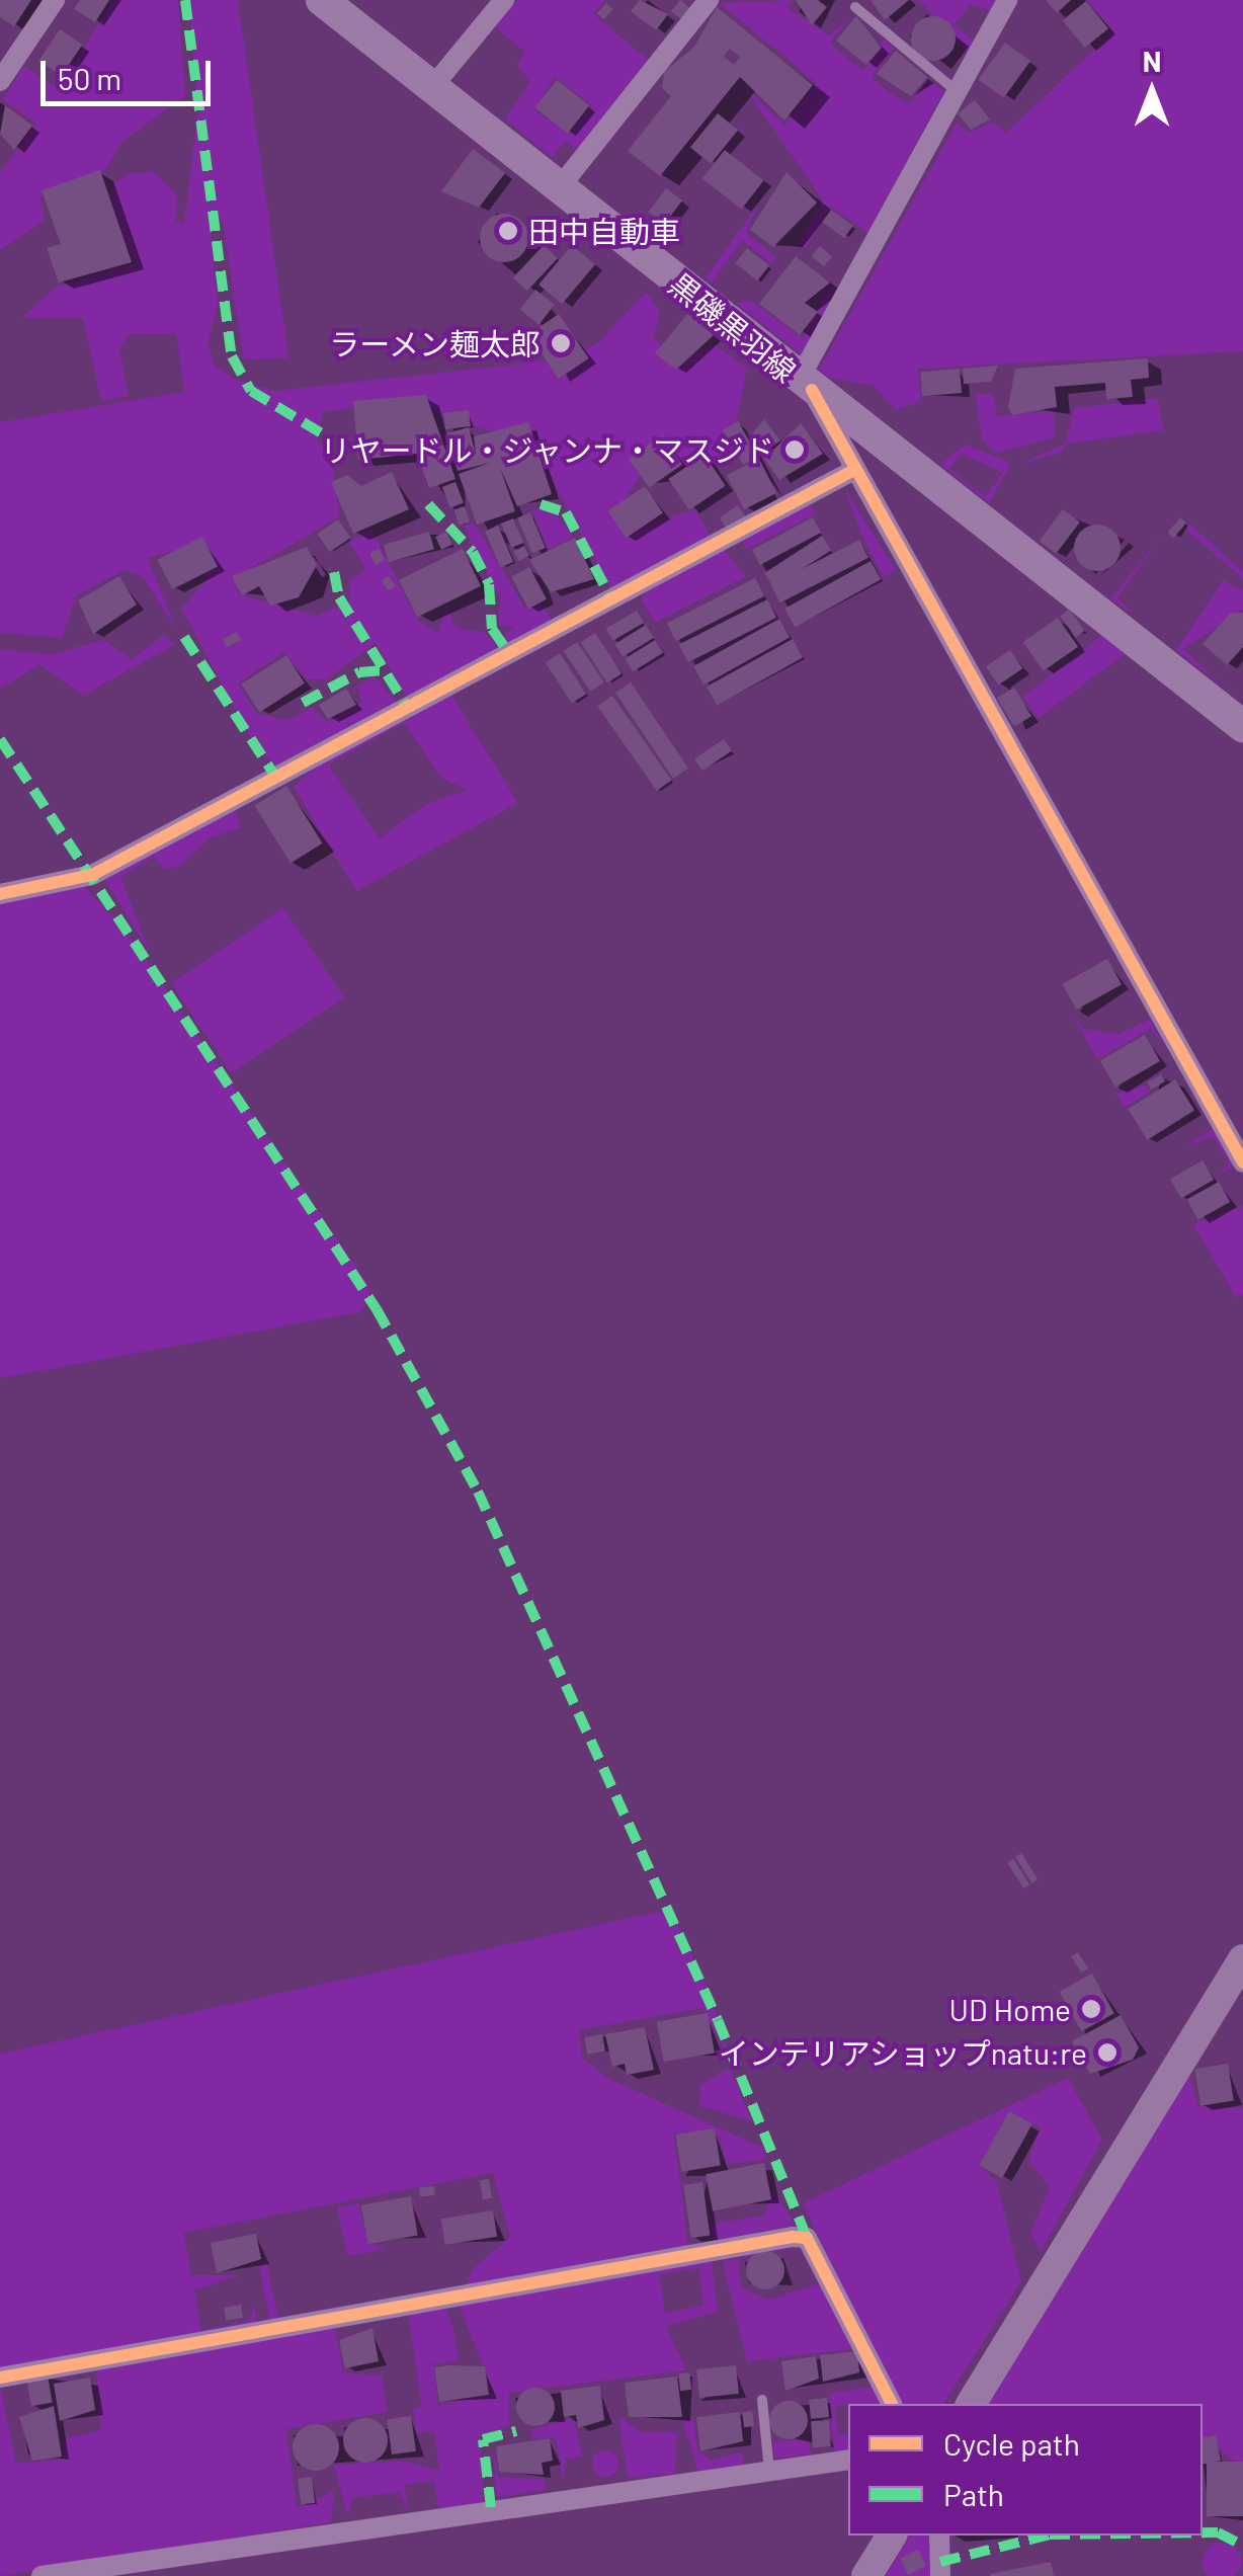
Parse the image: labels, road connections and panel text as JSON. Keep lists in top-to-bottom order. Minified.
{"streets":{"main road":["黒磯黒羽線"]},"places":["田中自動車","ラーメン麺太郎","リヤードル・ジャンナ・マスジド","UD Home","インテリアショップnatu:re"],"legend":["Cycle path","Path"],"scale_bar":"50 m","north":"top"}
